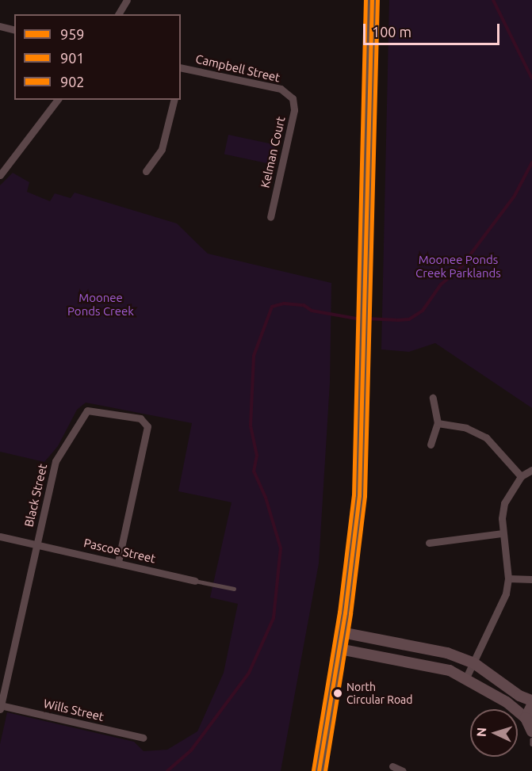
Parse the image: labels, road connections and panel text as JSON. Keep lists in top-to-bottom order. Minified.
{"streets":{"street":["Campbell Street","Kelman Court","Black Street","Pascoe Street","Wills Street"]},"crossings":[["Campbell Street","Kelman Court"],["Black Street","Pascoe Street"],["Black Street","Wills Street"]],"parks":["Moonee Ponds Creek Parklands","Moonee Ponds Creek"],"places":["North Circular Road"],"lines":["transit line 959","transit line 901","transit line 902"],"legend":["959","901","902"],"scale_bar":"100 m","north":"left"}
